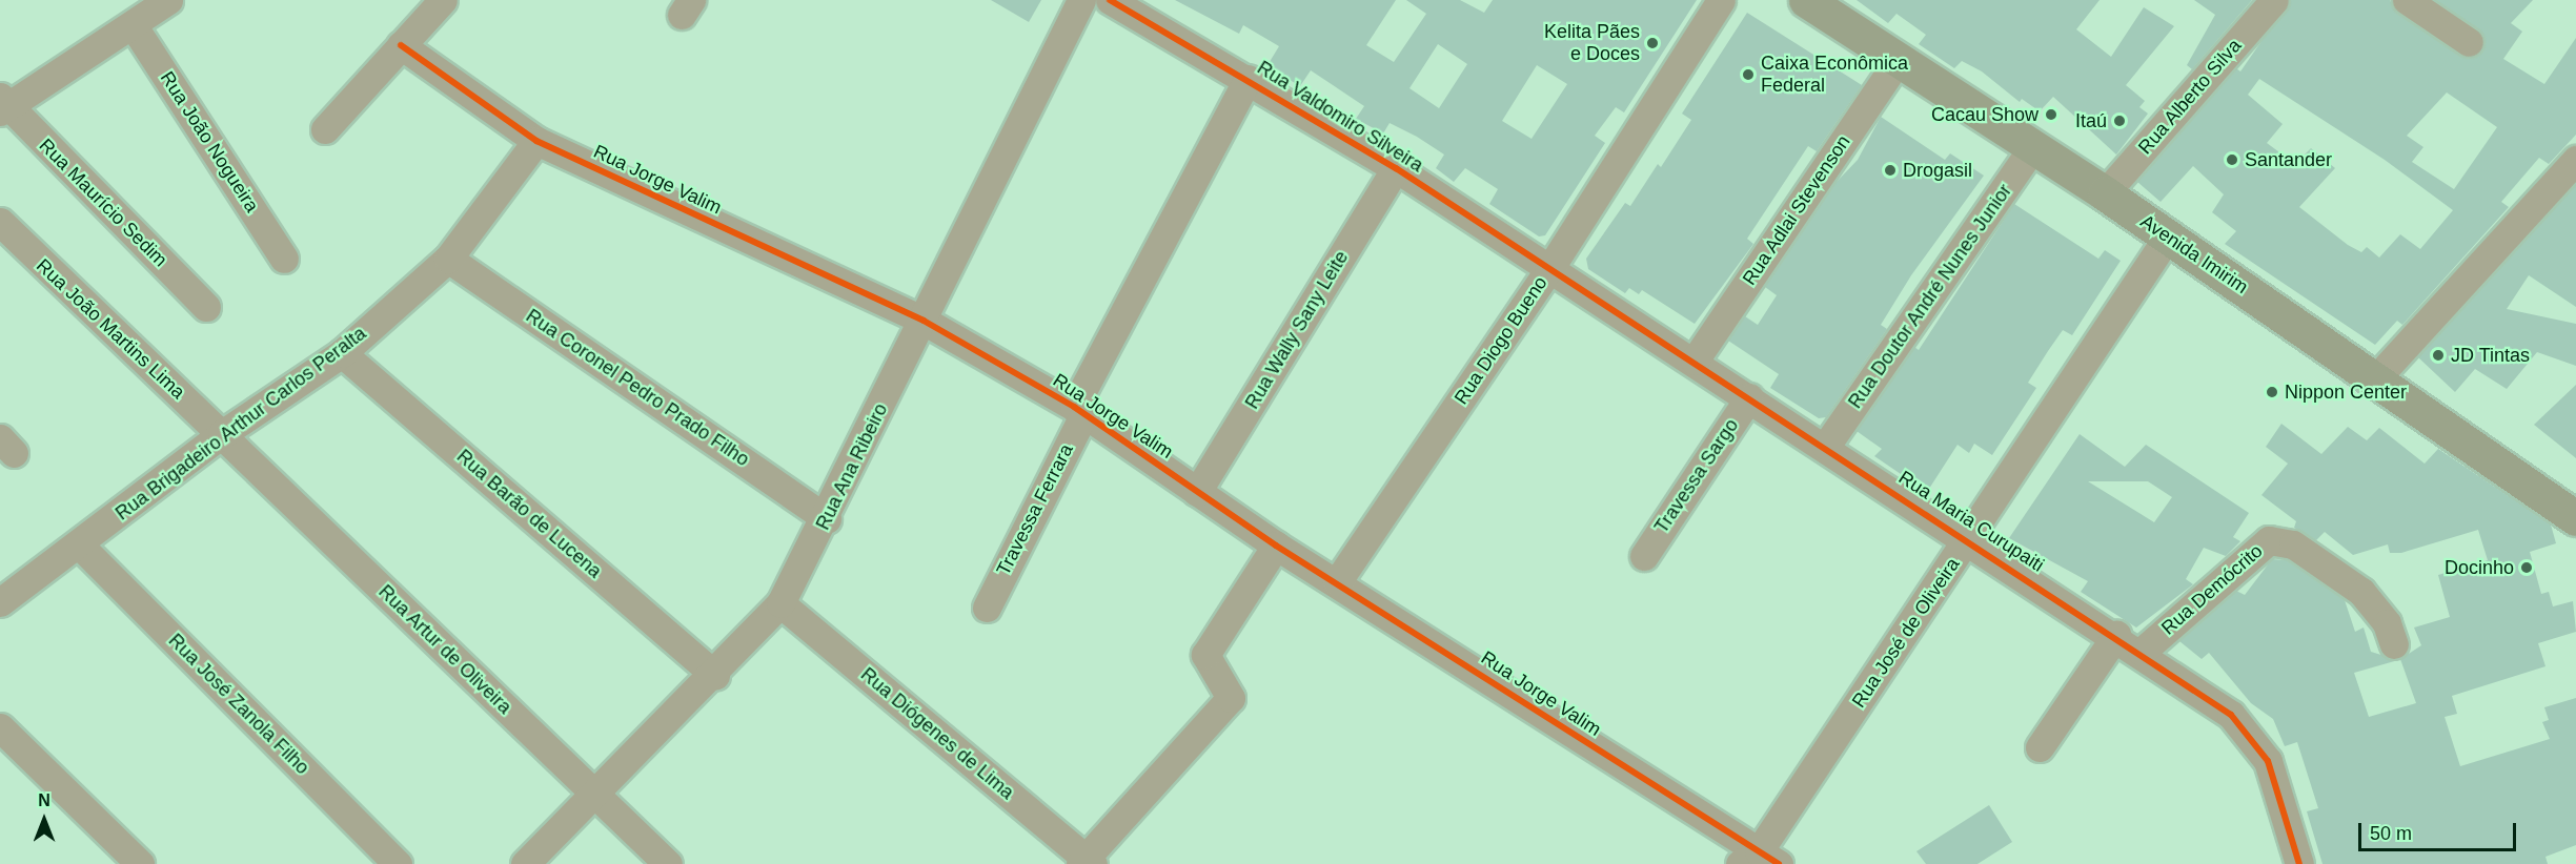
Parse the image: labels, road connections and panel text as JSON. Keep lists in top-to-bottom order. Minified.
{"streets":{"main road":["Avenida Imirim"],"street":["Rua Alberto Silva","Rua Valdomiro Silveira","Rua João Nogueira","Rua Jorge Valim","Rua Maurício Sedim","Rua Adlai Stevenson","Rua Doutor André Nunes Junior","Rua João Martins Lima","Rua Wally Sany Leite","Rua Diogo Bueno","Rua Coronel Pedro Prado Filho","Rua Brigadeiro Arthur Carlos Peralta","Rua Ana Ribeiro","Travessa Sargo","Travessa Ferrara","Rua Barão de Lucena","Rua Maria Curupaiti","Rua Demócrito","Rua José de Oliveira","Rua Artur de Oliveira","Rua José Zanola Filho","Rua Diógenes de Lima"]},"crossings":[["Rua Alberto Silva","Avenida Imirim"],["Rua Valdomiro Silveira","Rua Wally Sany Leite"],["Rua Valdomiro Silveira","Rua Diogo Bueno"],["Rua Valdomiro Silveira","Travessa Ferrara"],["Rua Valdomiro Silveira","Rua Maria Curupaiti"],["Rua Jorge Valim","Rua Wally Sany Leite"],["Rua Jorge Valim","Rua Diogo Bueno"],["Rua Jorge Valim","Rua Brigadeiro Arthur Carlos Peralta"],["Rua Jorge Valim","Rua Ana Ribeiro"],["Rua Jorge Valim","Travessa Ferrara"],["Rua Jorge Valim","Rua José de Oliveira"],["Rua Adlai Stevenson","Avenida Imirim"],["Rua Adlai Stevenson","Rua Maria Curupaiti"],["Avenida Imirim","Rua Doutor André Nunes Junior"],["Avenida Imirim","Rua José de Oliveira"],["Rua Doutor André Nunes Junior","Rua Maria Curupaiti"],["Rua João Martins Lima","Rua Brigadeiro Arthur Carlos Peralta"],["Rua João Martins Lima","Rua Artur de Oliveira"],["Rua Diogo Bueno","Rua Maria Curupaiti"],["Rua Coronel Pedro Prado Filho","Rua Brigadeiro Arthur Carlos Peralta"],["Rua Coronel Pedro Prado Filho","Rua Ana Ribeiro"],["Rua Brigadeiro Arthur Carlos Peralta","Rua Barão de Lucena"],["Rua Brigadeiro Arthur Carlos Peralta","Rua Artur de Oliveira"],["Rua Brigadeiro Arthur Carlos Peralta","Rua José Zanola Filho"],["Rua Ana Ribeiro","Rua Barão de Lucena"],["Rua Ana Ribeiro","Rua Artur de Oliveira"],["Rua Ana Ribeiro","Rua Diógenes de Lima"],["Travessa Sargo","Rua Maria Curupaiti"],["Rua Maria Curupaiti","Rua Demócrito"],["Rua Maria Curupaiti","Rua José de Oliveira"]],"places":["Kelita Pães e Doces","Caixa Econômica Federal","Cacau Show","Itaú","Santander","Drogasil","JD Tintas","Nippon Center","Docinho"],"scale_bar":"50 m","north":"top"}
